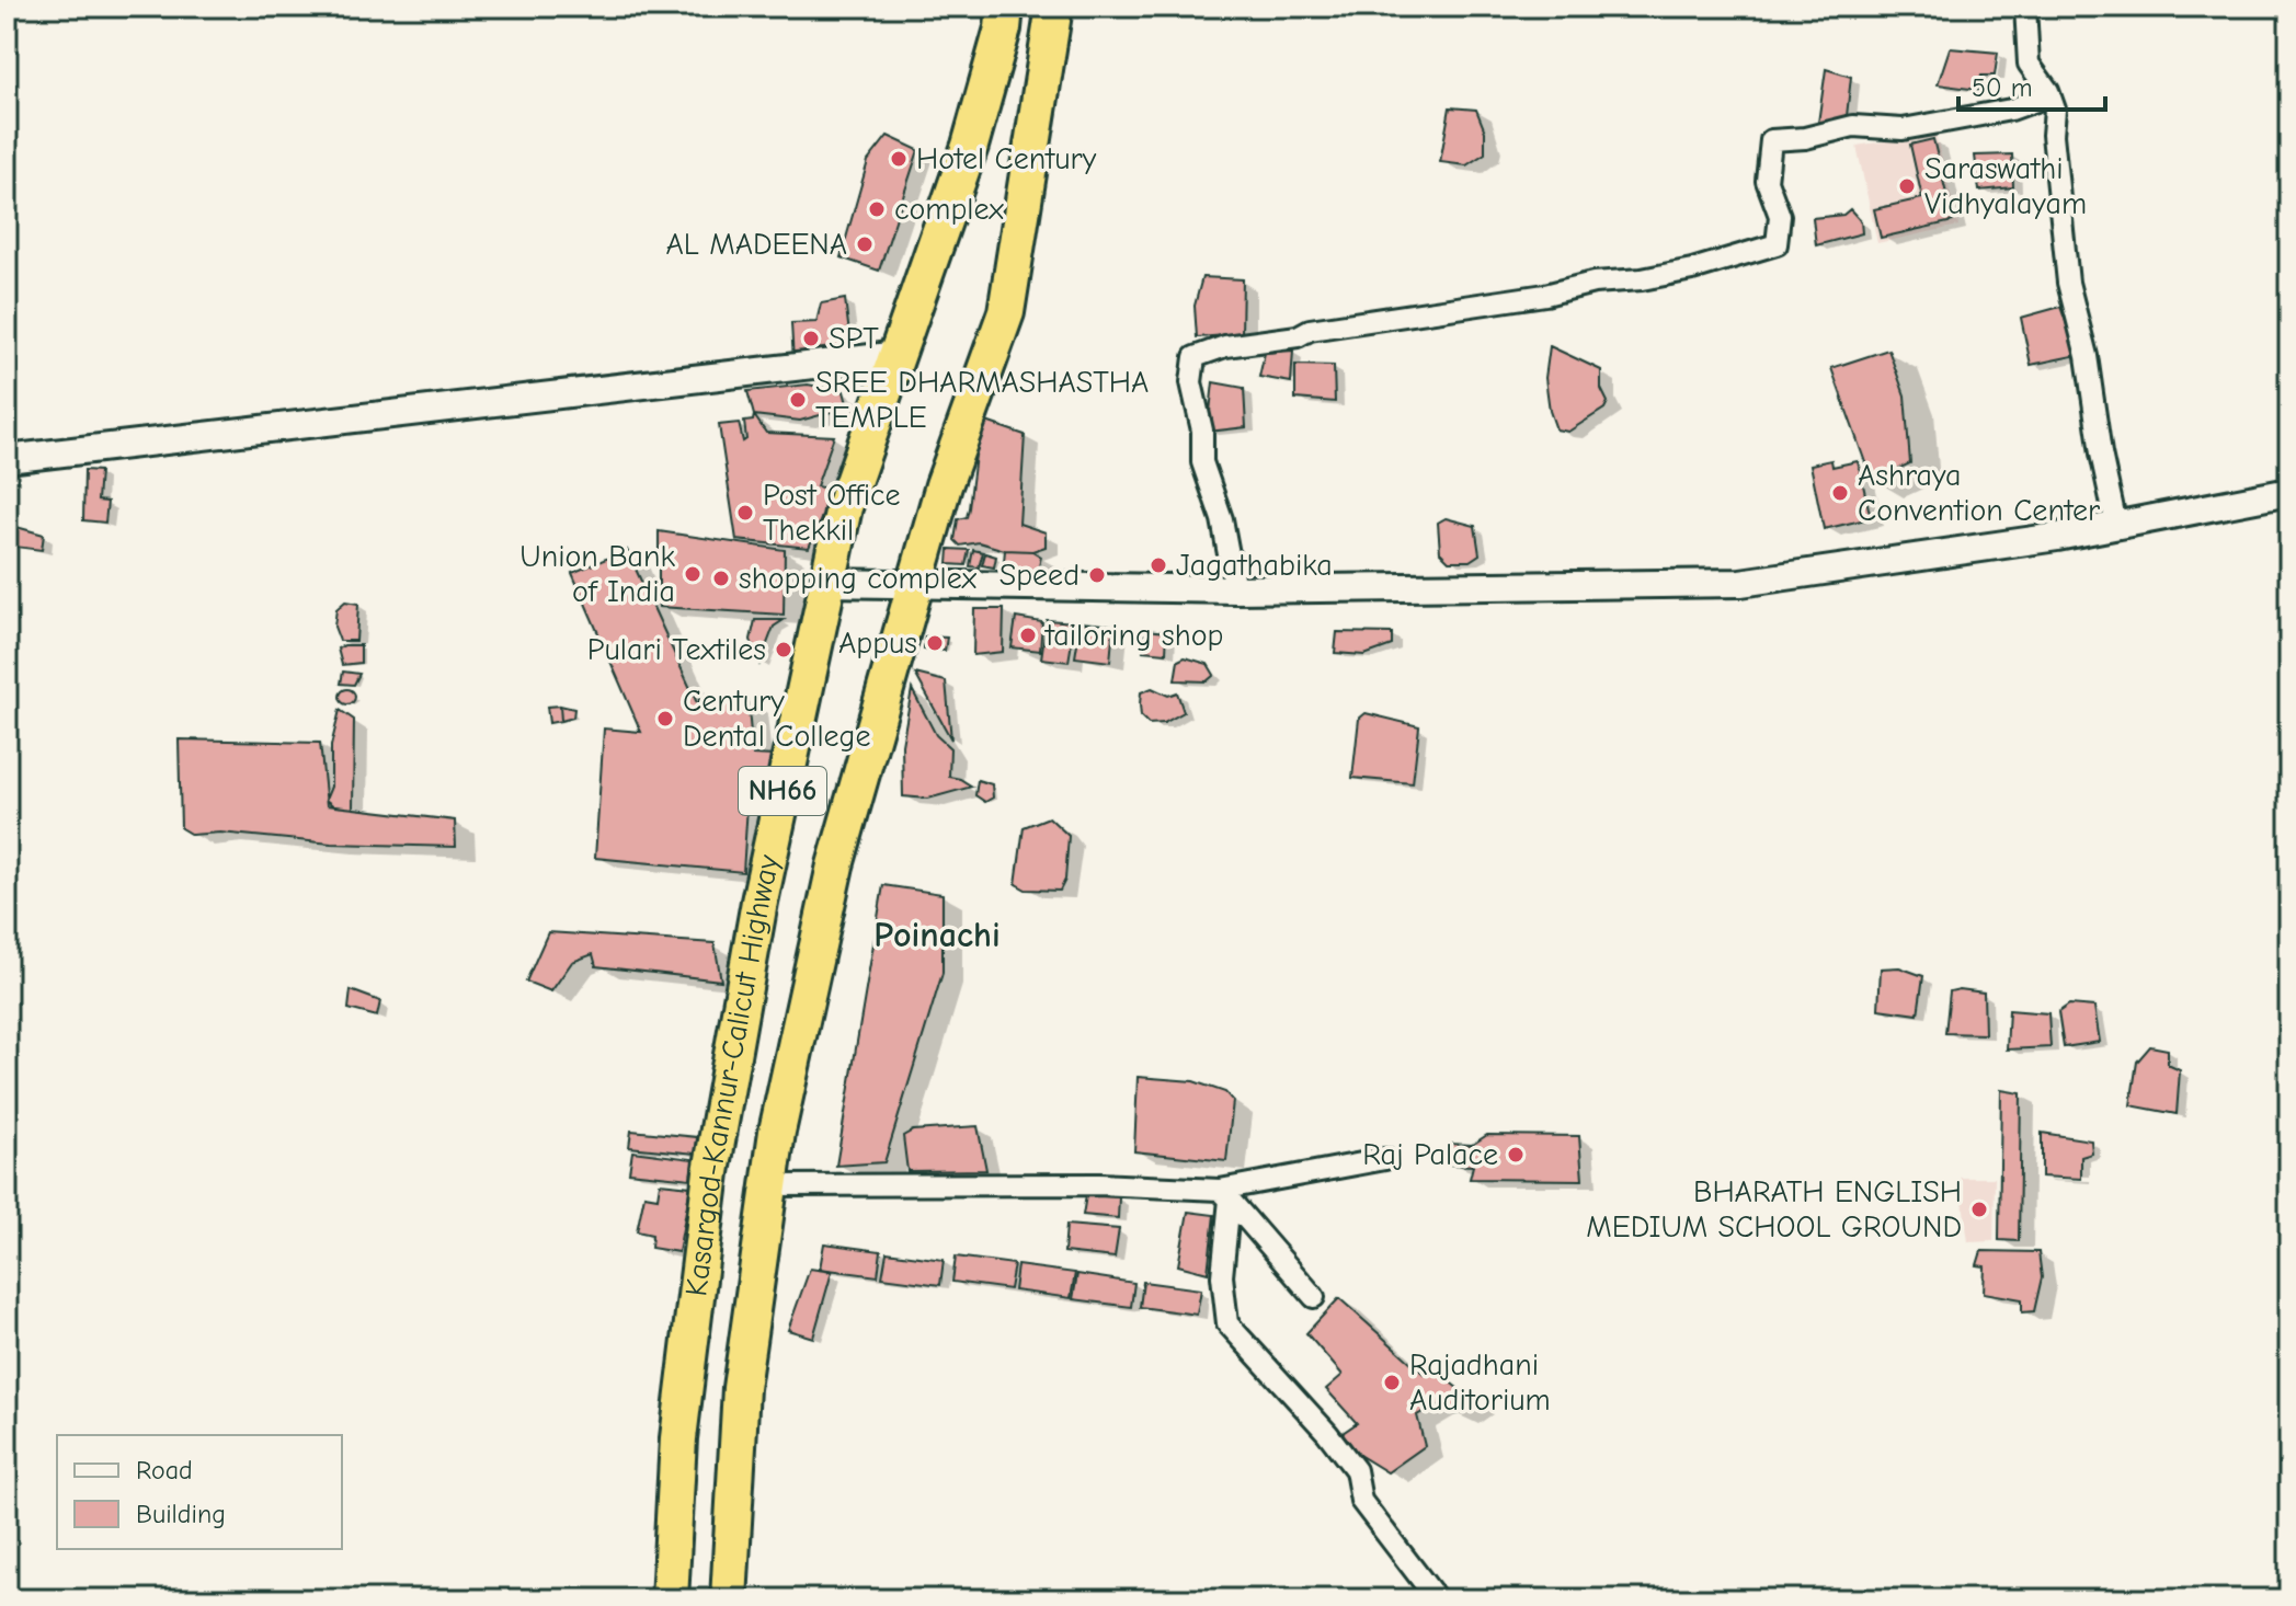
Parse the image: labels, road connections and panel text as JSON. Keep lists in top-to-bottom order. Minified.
{"streets":{"highway":["NH66","Kasargod-Kannur-Calicut Highway"]},"districts":["Poinachi"],"places":["Hotel Century","Saraswathi Vidhyalayam","complex","AL MADEENA","SPT","SREE DHARMASHASTHA TEMPLE","Ashraya Convention Center","Post Office Thekkil","Jagathabika","Union Bank of India","Speed","shopping complex","tailoring shop","Appus","Pulari Textiles","Century Dental College","Raj Palace","BHARATH ENGLISH MEDIUM SCHOOL GROUND","Rajadhani Auditorium"],"legend":["Road","Building"],"scale_bar":"50 m"}
